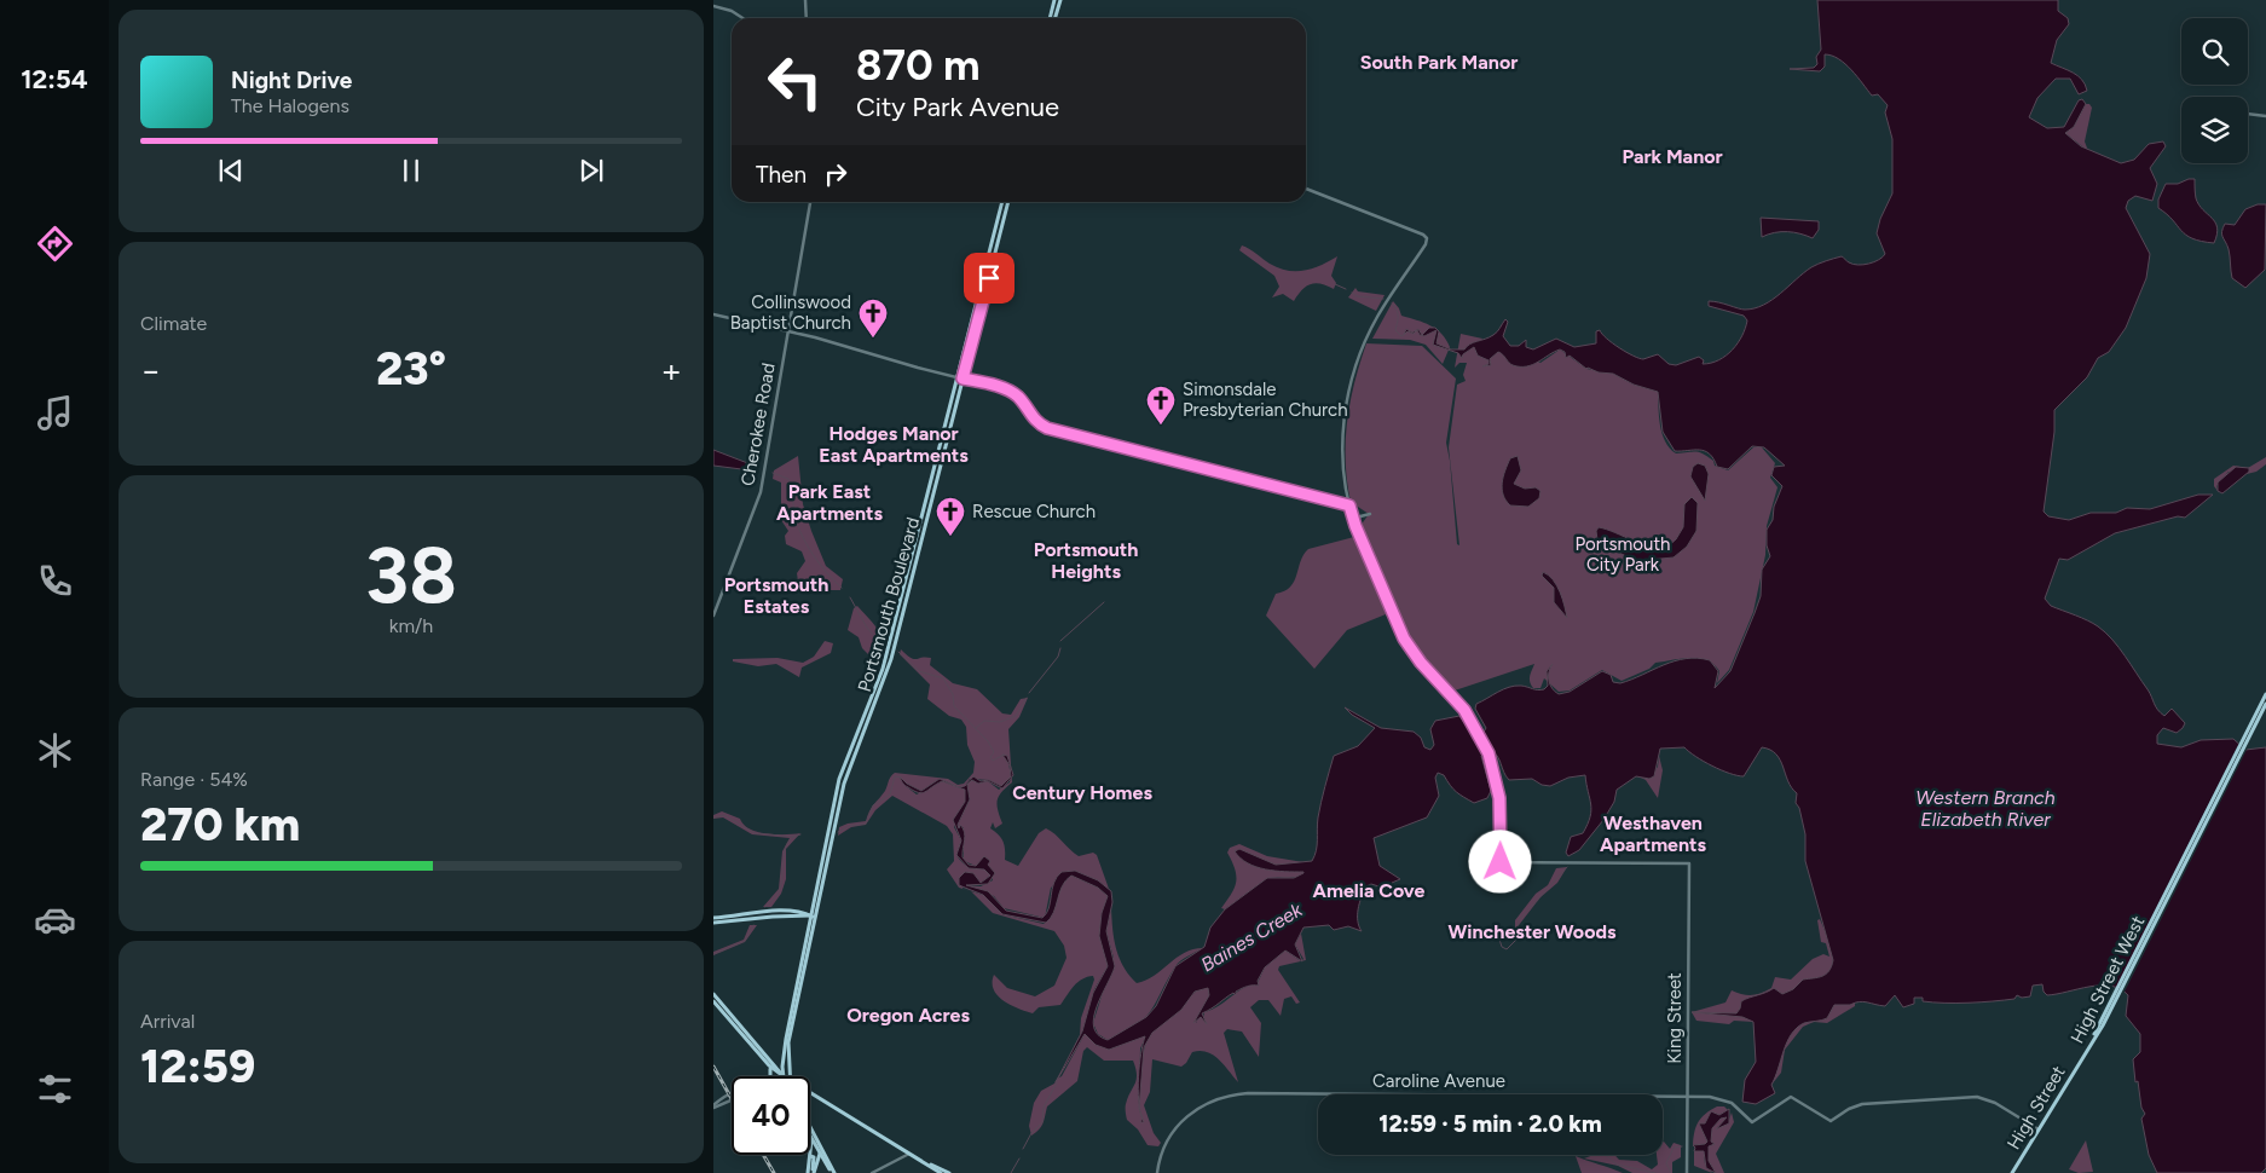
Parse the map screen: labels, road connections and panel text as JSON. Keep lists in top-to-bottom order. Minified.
{"streets":{"main road":["Portsmouth Boulevard","High Street West","High Street"],"street":["Cherokee Road","King Street","Caroline Avenue"]},"crossings":[["High Street West","High Street"],["King Street","Caroline Avenue"],["Caroline Avenue","High Street"]],"districts":["South Park Manor","Park Manor","Hodges Manor East Apartments","Park East Apartments","Portsmouth Heights","Portsmouth Estates","Century Homes","Westhaven Apartments","Amelia Cove","Winchester Woods","Oregon Acres"],"water":["Western Branch Elizabeth River","Baines Creek"],"parks":["Portsmouth City Park"],"places":{"church":["Collinswood Baptist Church","Simonsdale Presbyterian Church","Rescue Church"]},"page":{"tabs":"12:54","turn":["870 m","City Park Avenue"],"song":["Night Drive","The Halogens"],"then":"Then","tile":["Climate",["38","km/h"],["Range · 54%","270 km"],["Arrival","12:59"]],"heat":["−","23°","+"],"limit":"40","trip":"12:59 · 5 min · 2.0 km"}}
